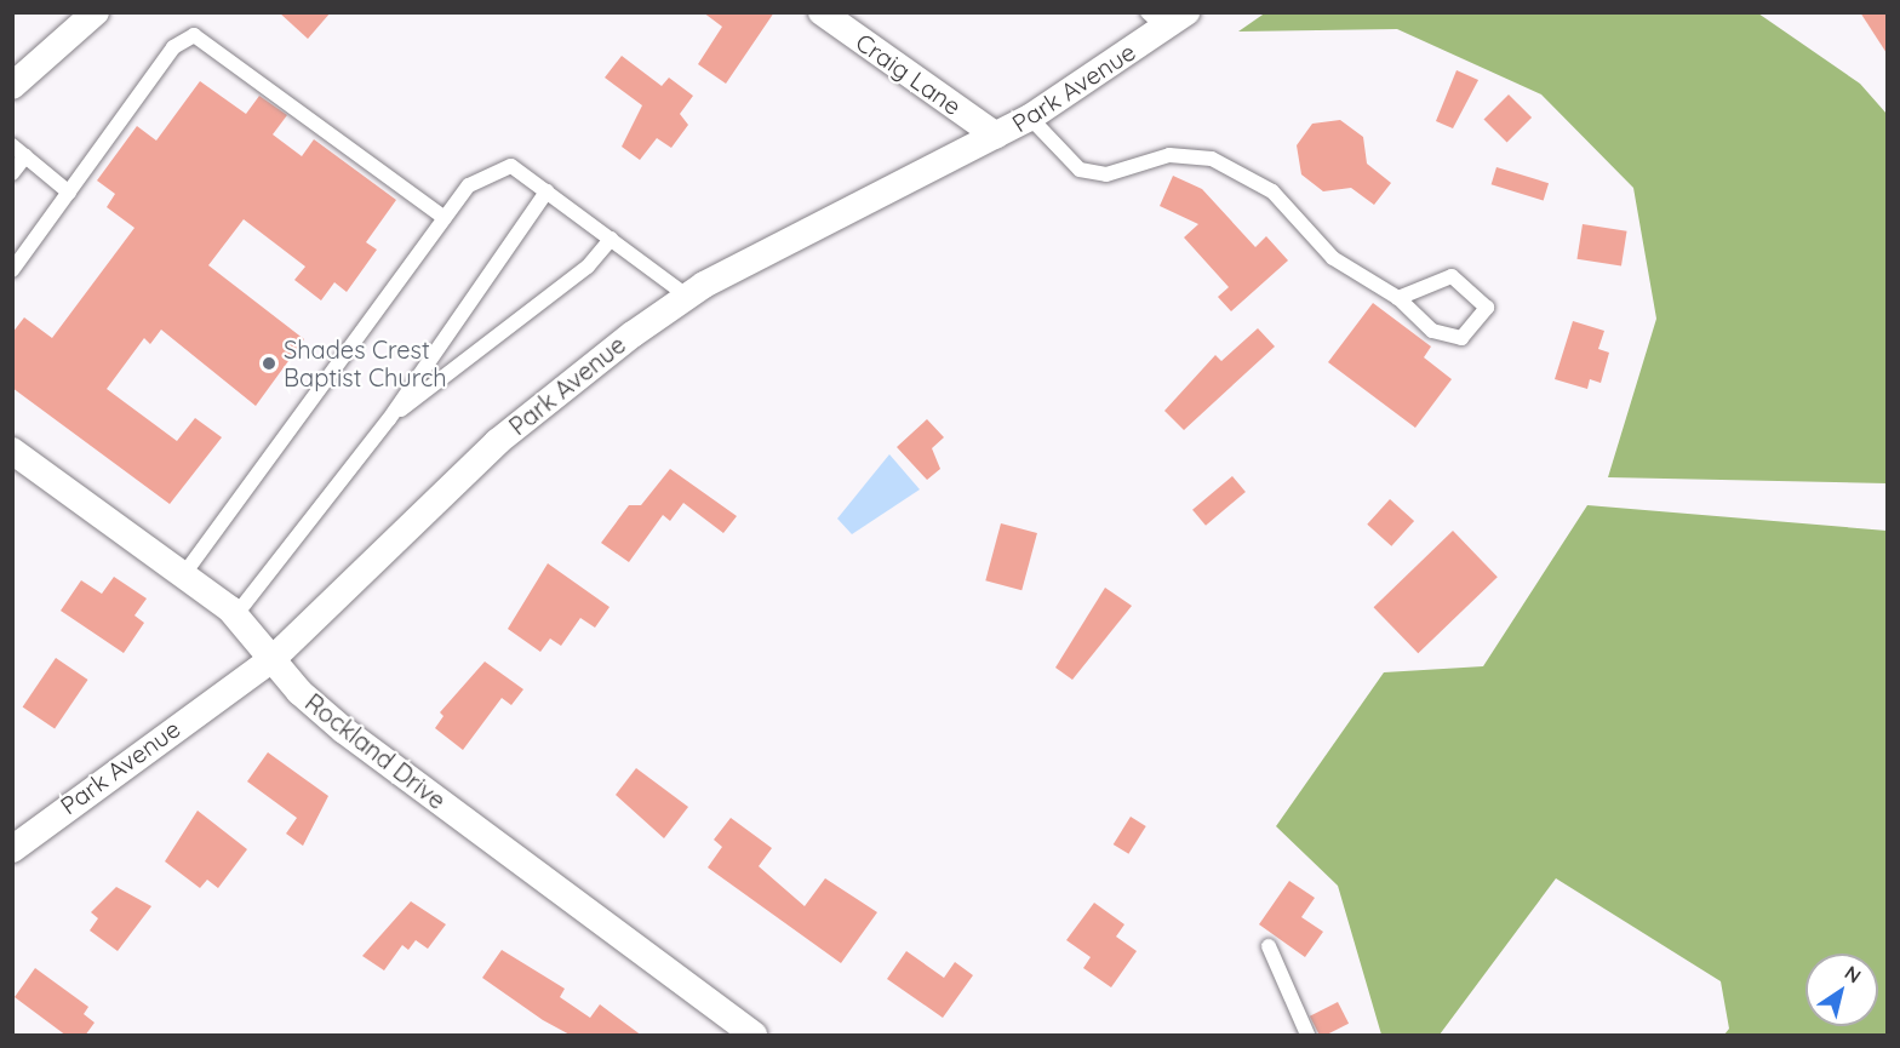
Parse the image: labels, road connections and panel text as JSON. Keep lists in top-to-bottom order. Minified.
{"streets":{"street":["Craig Lane","Park Avenue","Rockland Drive"]},"crossings":[["Craig Lane","Park Avenue"],["Park Avenue","Rockland Drive"]],"places":["Shades Crest Baptist Church"],"north":"top right"}
